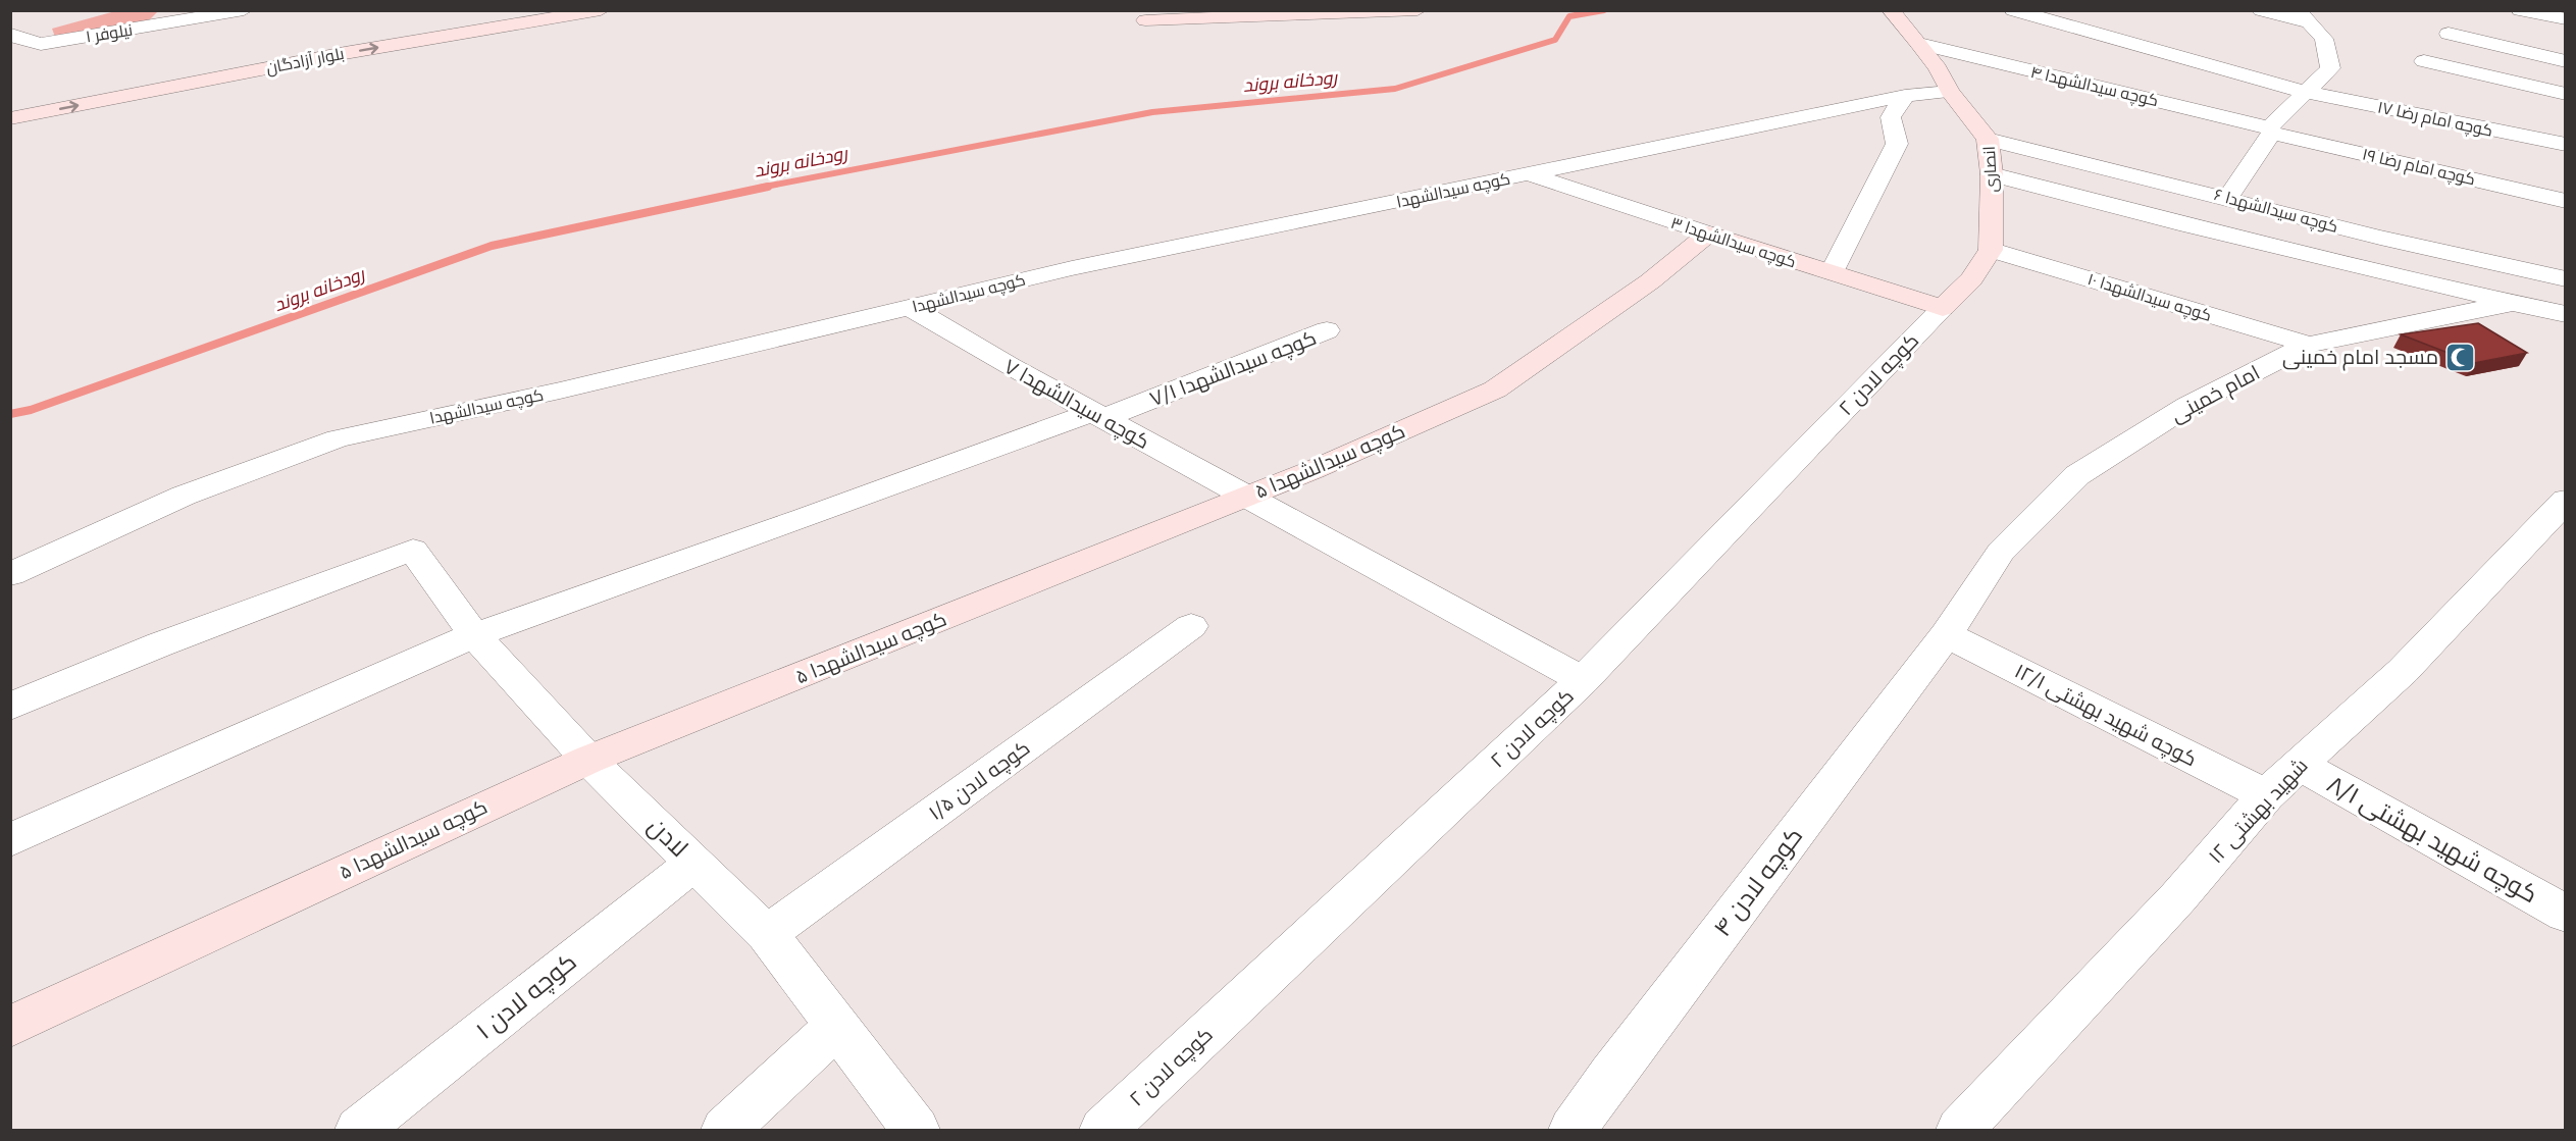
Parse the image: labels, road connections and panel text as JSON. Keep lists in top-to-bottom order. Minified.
{"streets":{"main road":["بلوار آزادگان","انصاری","کوچه سیدالشهدا ۳","کوچه سیدالشهدا ۵"],"street":["نیلوفر ۱","کوچه سیدالشهدا ۴","کوچه امام رضا ۱۷","کوچه امام رضا ۱۹","کوچه سیدالشهدا","کوچه سیدالشهدا ۶","کوچه سیدالشهدا ۱۰","کوچه سیدالشهدا ۷/۱","کوچه لادن ۲","امام خمینی","کوچه سیدالشهدا ۷","کوچه شهید بهشتی ۱۲/۱","کوچه لادن ۱/۵","شهید بهشتی ۱۲","لادن","کوچه شهید بهشتی ۸/۱","کوچه لادن ۴","کوچه لادن ۱"]},"crossings":[["کوچه سیدالشهدا ۴","کوچه امام رضا ۱۹"],["کوچه سیدالشهدا ۴","انصاری"],["انصاری","کوچه سیدالشهدا"],["انصاری","کوچه سیدالشهدا ۶"],["انصاری","کوچه سیدالشهدا ۱۰"],["کوچه سیدالشهدا","کوچه سیدالشهدا ۳"],["کوچه سیدالشهدا","کوچه سیدالشهدا ۷"],["کوچه سیدالشهدا ۳","کوچه لادن ۲"],["کوچه سیدالشهدا ۳","کوچه سیدالشهدا ۵"],["کوچه سیدالشهدا ۱۰","امام خمینی"],["کوچه سیدالشهدا ۷/۱","کوچه سیدالشهدا ۷"],["کوچه سیدالشهدا ۷/۱","لادن"],["کوچه لادن ۲","کوچه سیدالشهدا ۷"],["امام خمینی","کوچه شهید بهشتی ۱۲/۱"],["امام خمینی","کوچه لادن ۴"],["کوچه سیدالشهدا ۷","کوچه سیدالشهدا ۵"],["کوچه سیدالشهدا ۵","لادن"],["کوچه شهید بهشتی ۱۲/۱","شهید بهشتی ۱۲"],["کوچه شهید بهشتی ۱۲/۱","کوچه لادن ۴"],["کوچه لادن ۱/۵","لادن"],["شهید بهشتی ۱۲","کوچه شهید بهشتی ۸/۱"],["لادن","کوچه لادن ۱"]],"water":["رودخانه بروند"],"places":{"mosque":["مسجد امام خمینی"]}}
